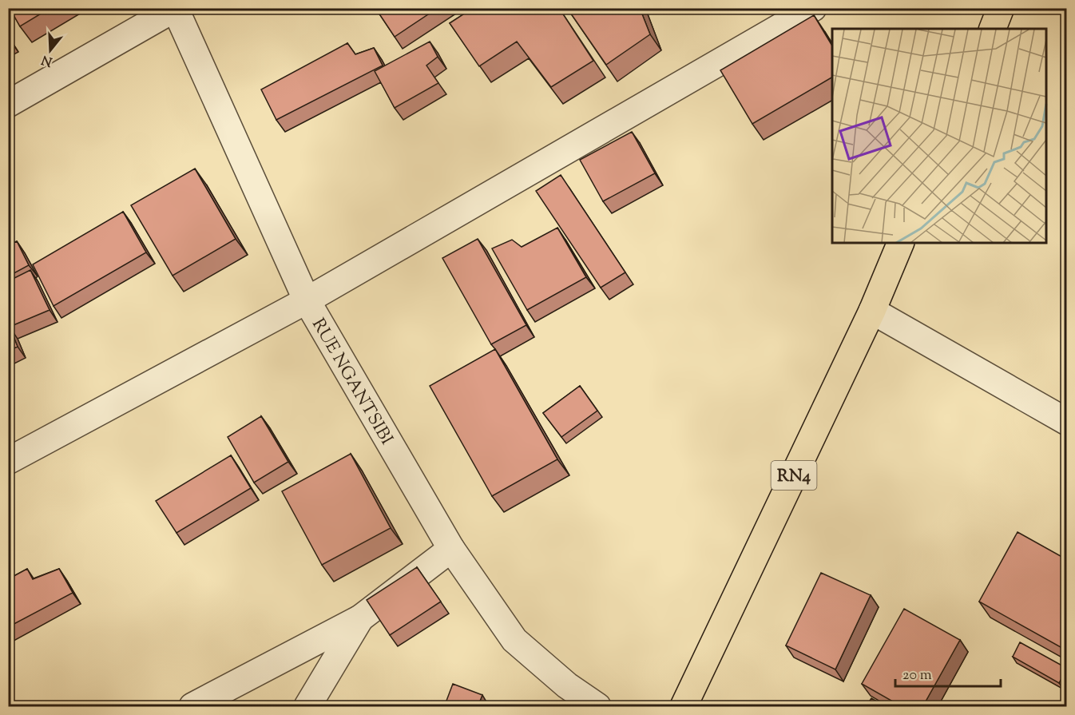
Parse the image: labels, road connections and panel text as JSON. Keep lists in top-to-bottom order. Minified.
{"streets":{"highway":["RN4"],"street":["RUE NGANTSIBI"]},"scale_bar":"20 m","north":"bottom"}
